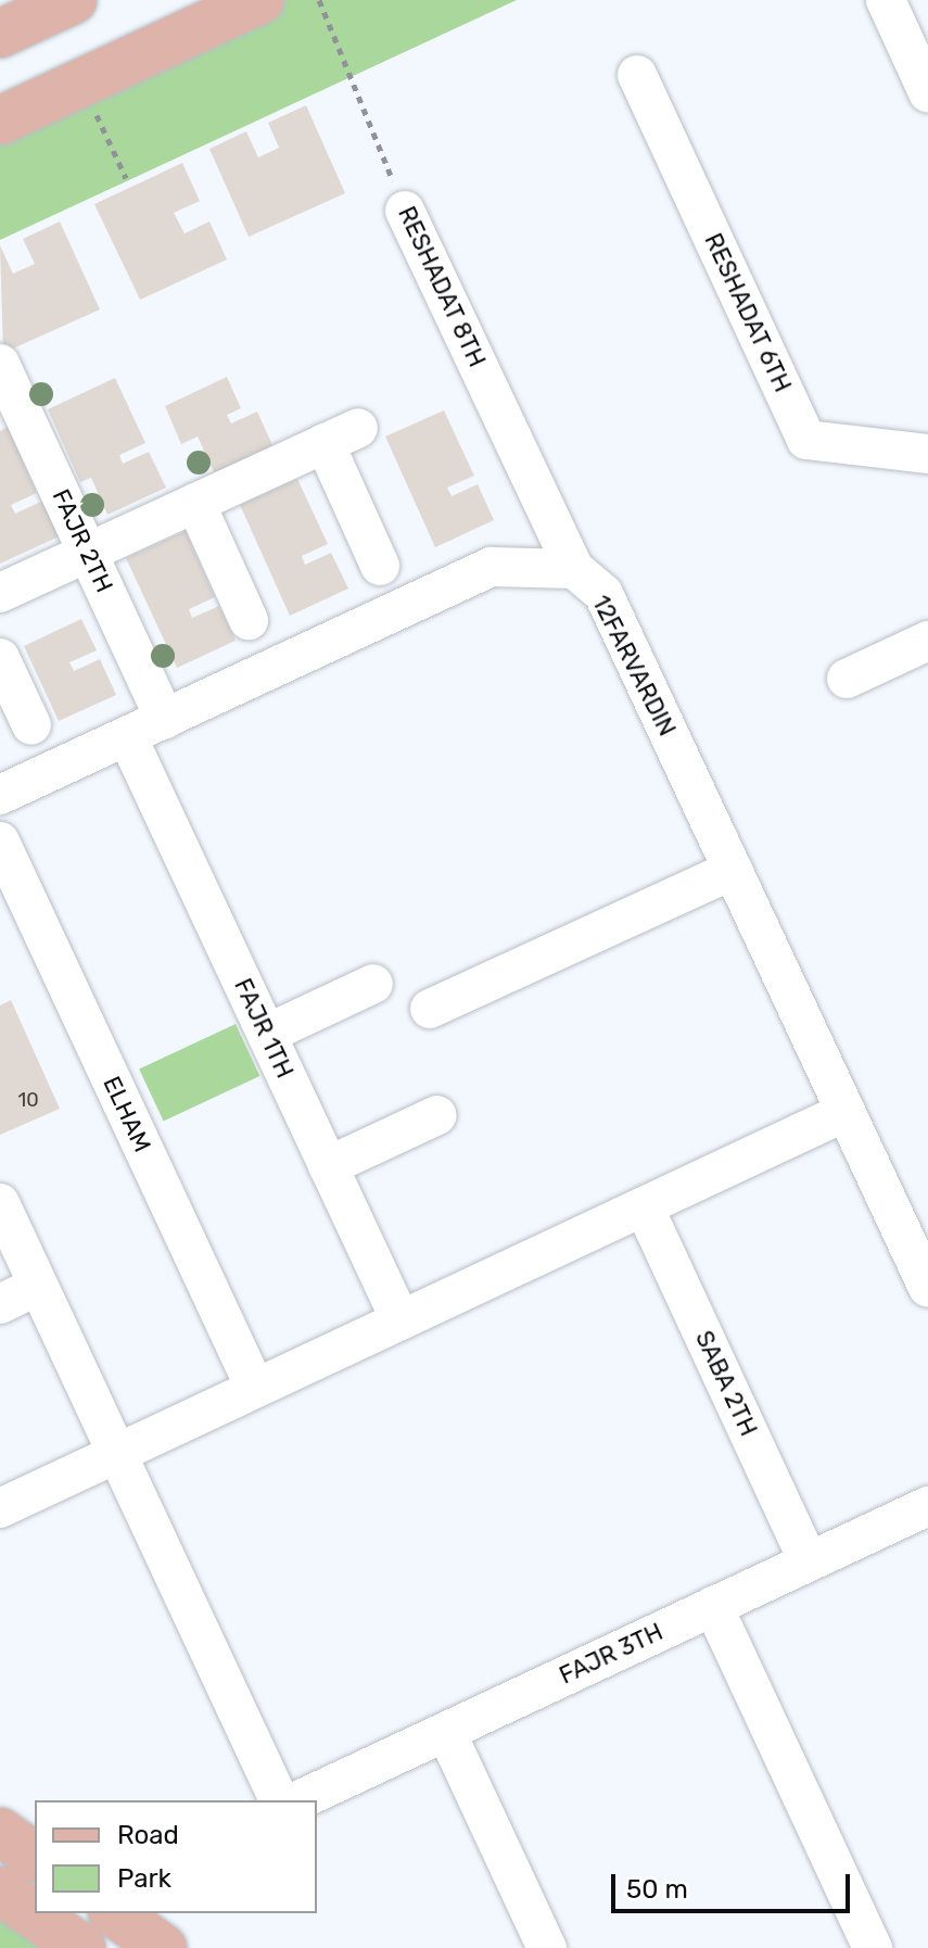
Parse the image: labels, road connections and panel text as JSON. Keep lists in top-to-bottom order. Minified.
{"streets":{"street":["RESHADAT 8TH","RESHADAT 6TH","FAJR 2TH","12FARVARDIN","FAJR 1TH","ELHAM","SABA 2TH","FAJR 3TH"]},"crossings":[["RESHADAT 8TH","12FARVARDIN"],["SABA 2TH","FAJR 3TH"]],"house_numbers":["10"],"legend":["Road","Park"],"scale_bar":"50 m"}
